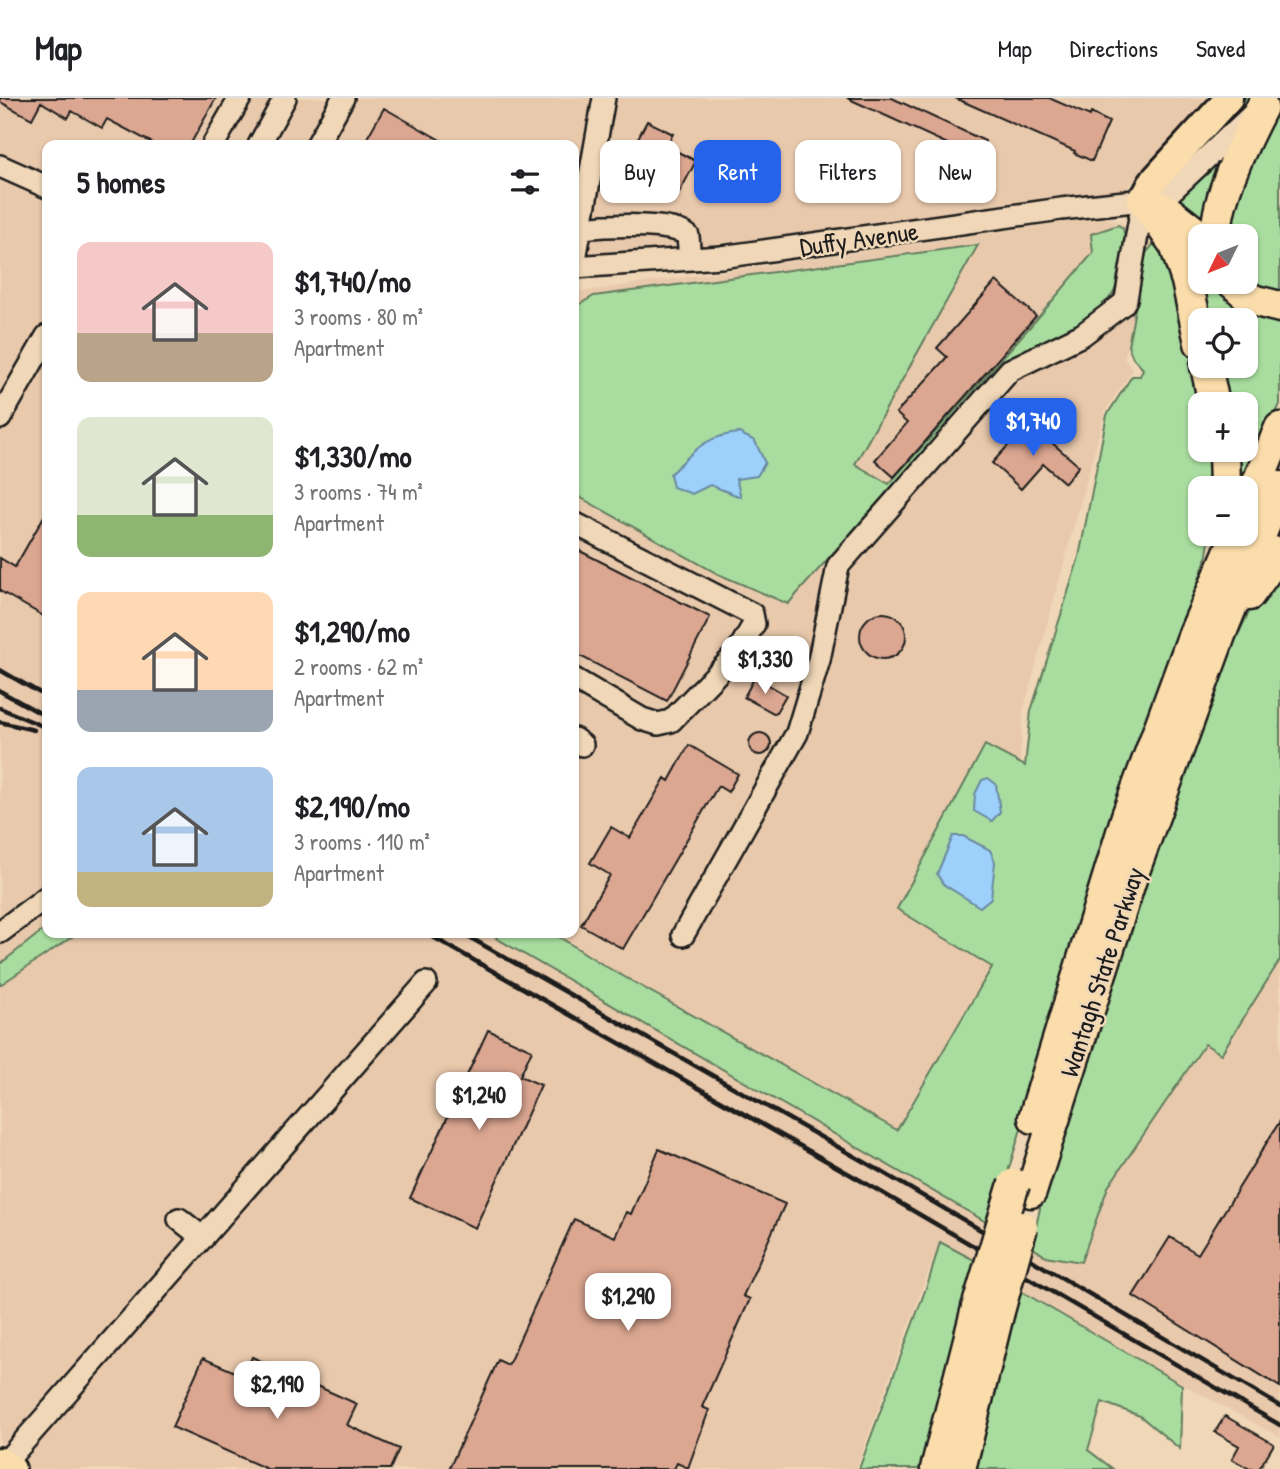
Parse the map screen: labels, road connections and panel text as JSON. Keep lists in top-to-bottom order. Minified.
{"streets":{"highway":["Wantagh State Parkway"],"street":["Duffy Avenue"]},"north":"bottom left","page":{"header":"Map","nav":["Map","Directions","Saved"],"chip":["Buy","Rent","Filters","New"],"heading":"5 homes","map_buttons":["+","−"],"list":[{"name":"$1,740/mo","note":"3 rooms · 80 m² · Apartment"},{"name":"$1,330/mo","note":"3 rooms · 74 m² · Apartment"},{"name":"$1,290/mo","note":"2 rooms · 62 m² · Apartment"},{"name":"$2,190/mo","note":"3 rooms · 110 m² · Apartment"}],"price":["$1,740","$1,330","$1,240","$1,290","$2,190"]}}
